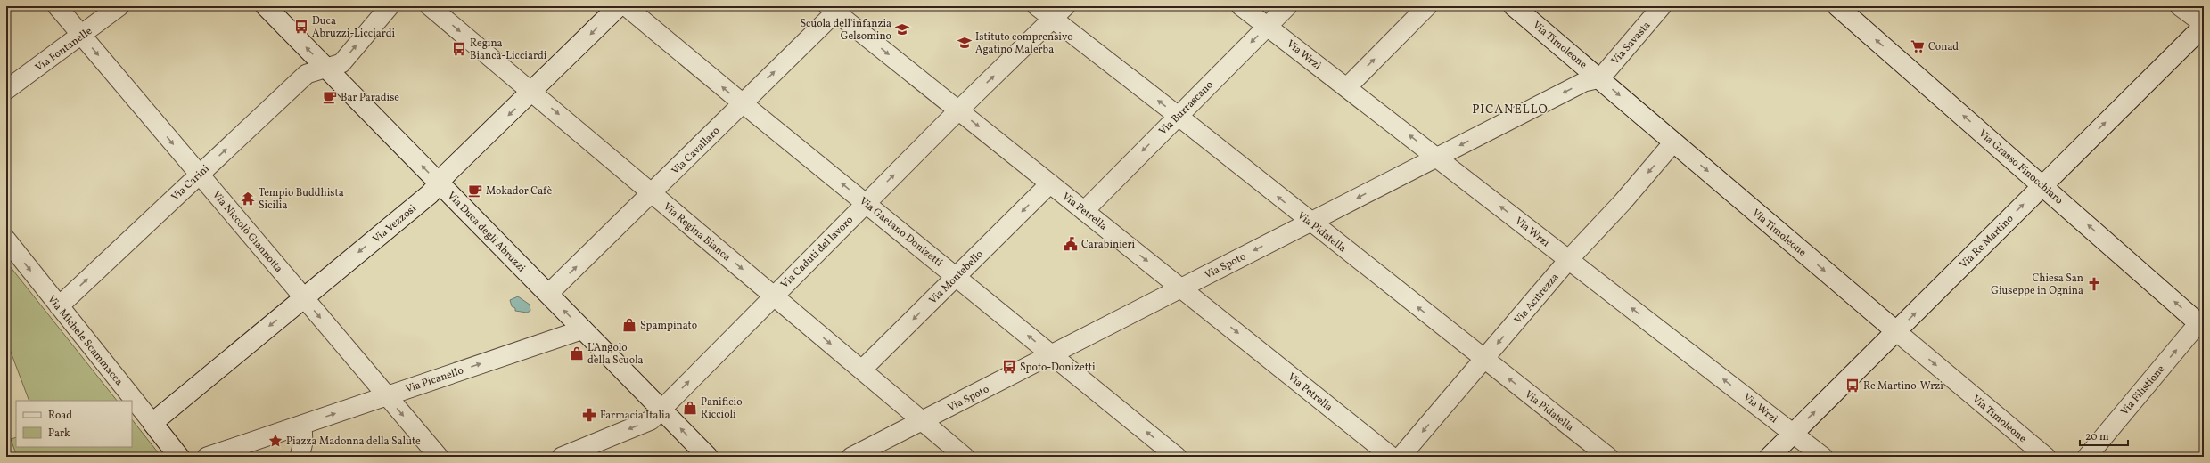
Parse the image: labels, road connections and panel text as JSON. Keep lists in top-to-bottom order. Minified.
{"streets":{"street":["Via Savasta","Via Timoleone","Via Fontanelle","Via Wrzì","Via Burrascano","Via Cavallaro","Via Grasso Finocchiaro","Via Carini","Via Petrella","Via Vezzosi","Via Niccolò Giannotta","Via Duca degli Abruzzi","Via Regina Bianca","Via Gaetano Donizetti","Via Pidatella","Via Re Martino","Via Caduti del lavoro","Via Spoto","Via Montebello","Via Acitrezza","Via Michele Scammacca","Via Picanello","Via Filistione"]},"crossings":[["Via Savasta","Via Timoleone"],["Via Savasta","Via Spoto"],["Via Timoleone","Via Re Martino"],["Via Timoleone","Via Spoto"],["Via Timoleone","Via Acitrezza"],["Via Fontanelle","Via Niccolò Giannotta"],["Via Wrzì","Via Burrascano"],["Via Wrzì","Via Re Martino"],["Via Wrzì","Via Spoto"],["Via Wrzì","Via Acitrezza"],["Via Burrascano","Via Petrella"],["Via Burrascano","Via Pidatella"],["Via Cavallaro","Via Petrella"],["Via Cavallaro","Via Duca degli Abruzzi"],["Via Cavallaro","Via Regina Bianca"],["Via Cavallaro","Via Gaetano Donizetti"],["Via Grasso Finocchiaro","Via Re Martino"],["Via Grasso Finocchiaro","Via Filistione"],["Via Carini","Via Niccolò Giannotta"],["Via Carini","Via Duca degli Abruzzi"],["Via Carini","Via Michele Scammacca"],["Via Petrella","Via Caduti del lavoro"],["Via Petrella","Via Spoto"],["Via Petrella","Via Montebello"],["Via Vezzosi","Via Niccolò Giannotta"],["Via Vezzosi","Via Duca degli Abruzzi"],["Via Vezzosi","Via Regina Bianca"],["Via Vezzosi","Via Michele Scammacca"],["Via Niccolò Giannotta","Via Picanello"],["Via Duca degli Abruzzi","Via Caduti del lavoro"],["Via Duca degli Abruzzi","Via Picanello"],["Via Regina Bianca","Via Caduti del lavoro"],["Via Regina Bianca","Via Spoto"],["Via Regina Bianca","Via Montebello"],["Via Gaetano Donizetti","Via Caduti del lavoro"],["Via Gaetano Donizetti","Via Spoto"],["Via Gaetano Donizetti","Via Montebello"],["Via Pidatella","Via Caduti del lavoro"],["Via Pidatella","Via Spoto"],["Via Pidatella","Via Acitrezza"]],"one_way":["Via Timoleone","Via Wrzì","Via Burrascano","Via Cavallaro","Via Grasso Finocchiaro","Via Carini","Via Petrella","Via Vezzosi","Via Niccolò Giannotta","Via Duca degli Abruzzi","Via Regina Bianca","Via Gaetano Donizetti","Via Pidatella","Via Re Martino","Via Spoto","Via Montebello","Via Acitrezza","Via Picanello","Via Filistione"],"districts":["PICANELLO"],"places":{"bus stop":["Duca Abruzzi-Licciardi","Regina Bianca-Licciardi","Spoto-Donizetti","Re Martino-Wrzì"],"school or university":["Scuola dell'infanzia Gelsomino","Istituto comprensivo Agatino Malerba"],"supermarket":["Conad"],"cafe":["Bar Paradise","Mokador Cafè"],"temple":["Tempio Buddhista Sicilia"],"public building":["Carabinieri"],"church":["Chiesa San Giuseppe in Ognina"],"shop":["Spampinato","L'Angolo della Scuola","Panificio Riccioli"],"pharmacy":["Farmacia Italia"],"place":["Piazza Madonna della Salute"]},"legend":["Road","Park"],"scale_bar":"20 m"}
